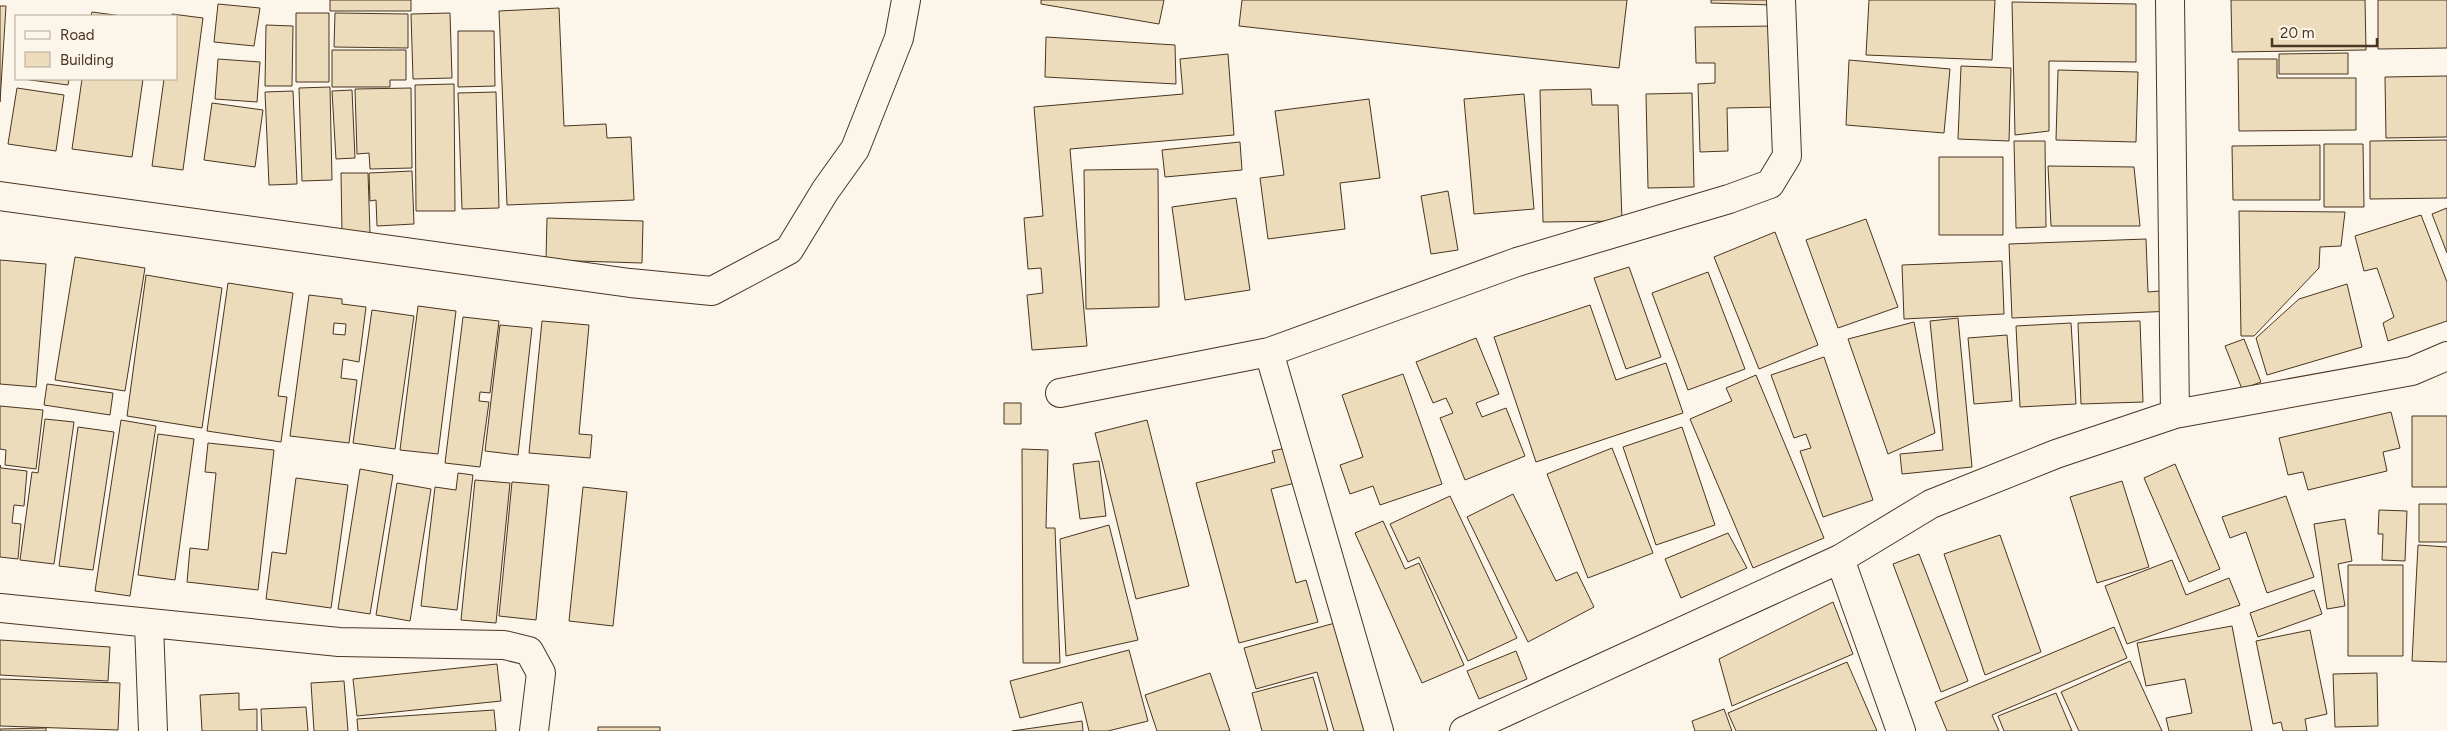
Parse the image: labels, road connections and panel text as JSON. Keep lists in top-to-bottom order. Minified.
{"legend":["Road","Building"],"scale_bar":"20 m"}
